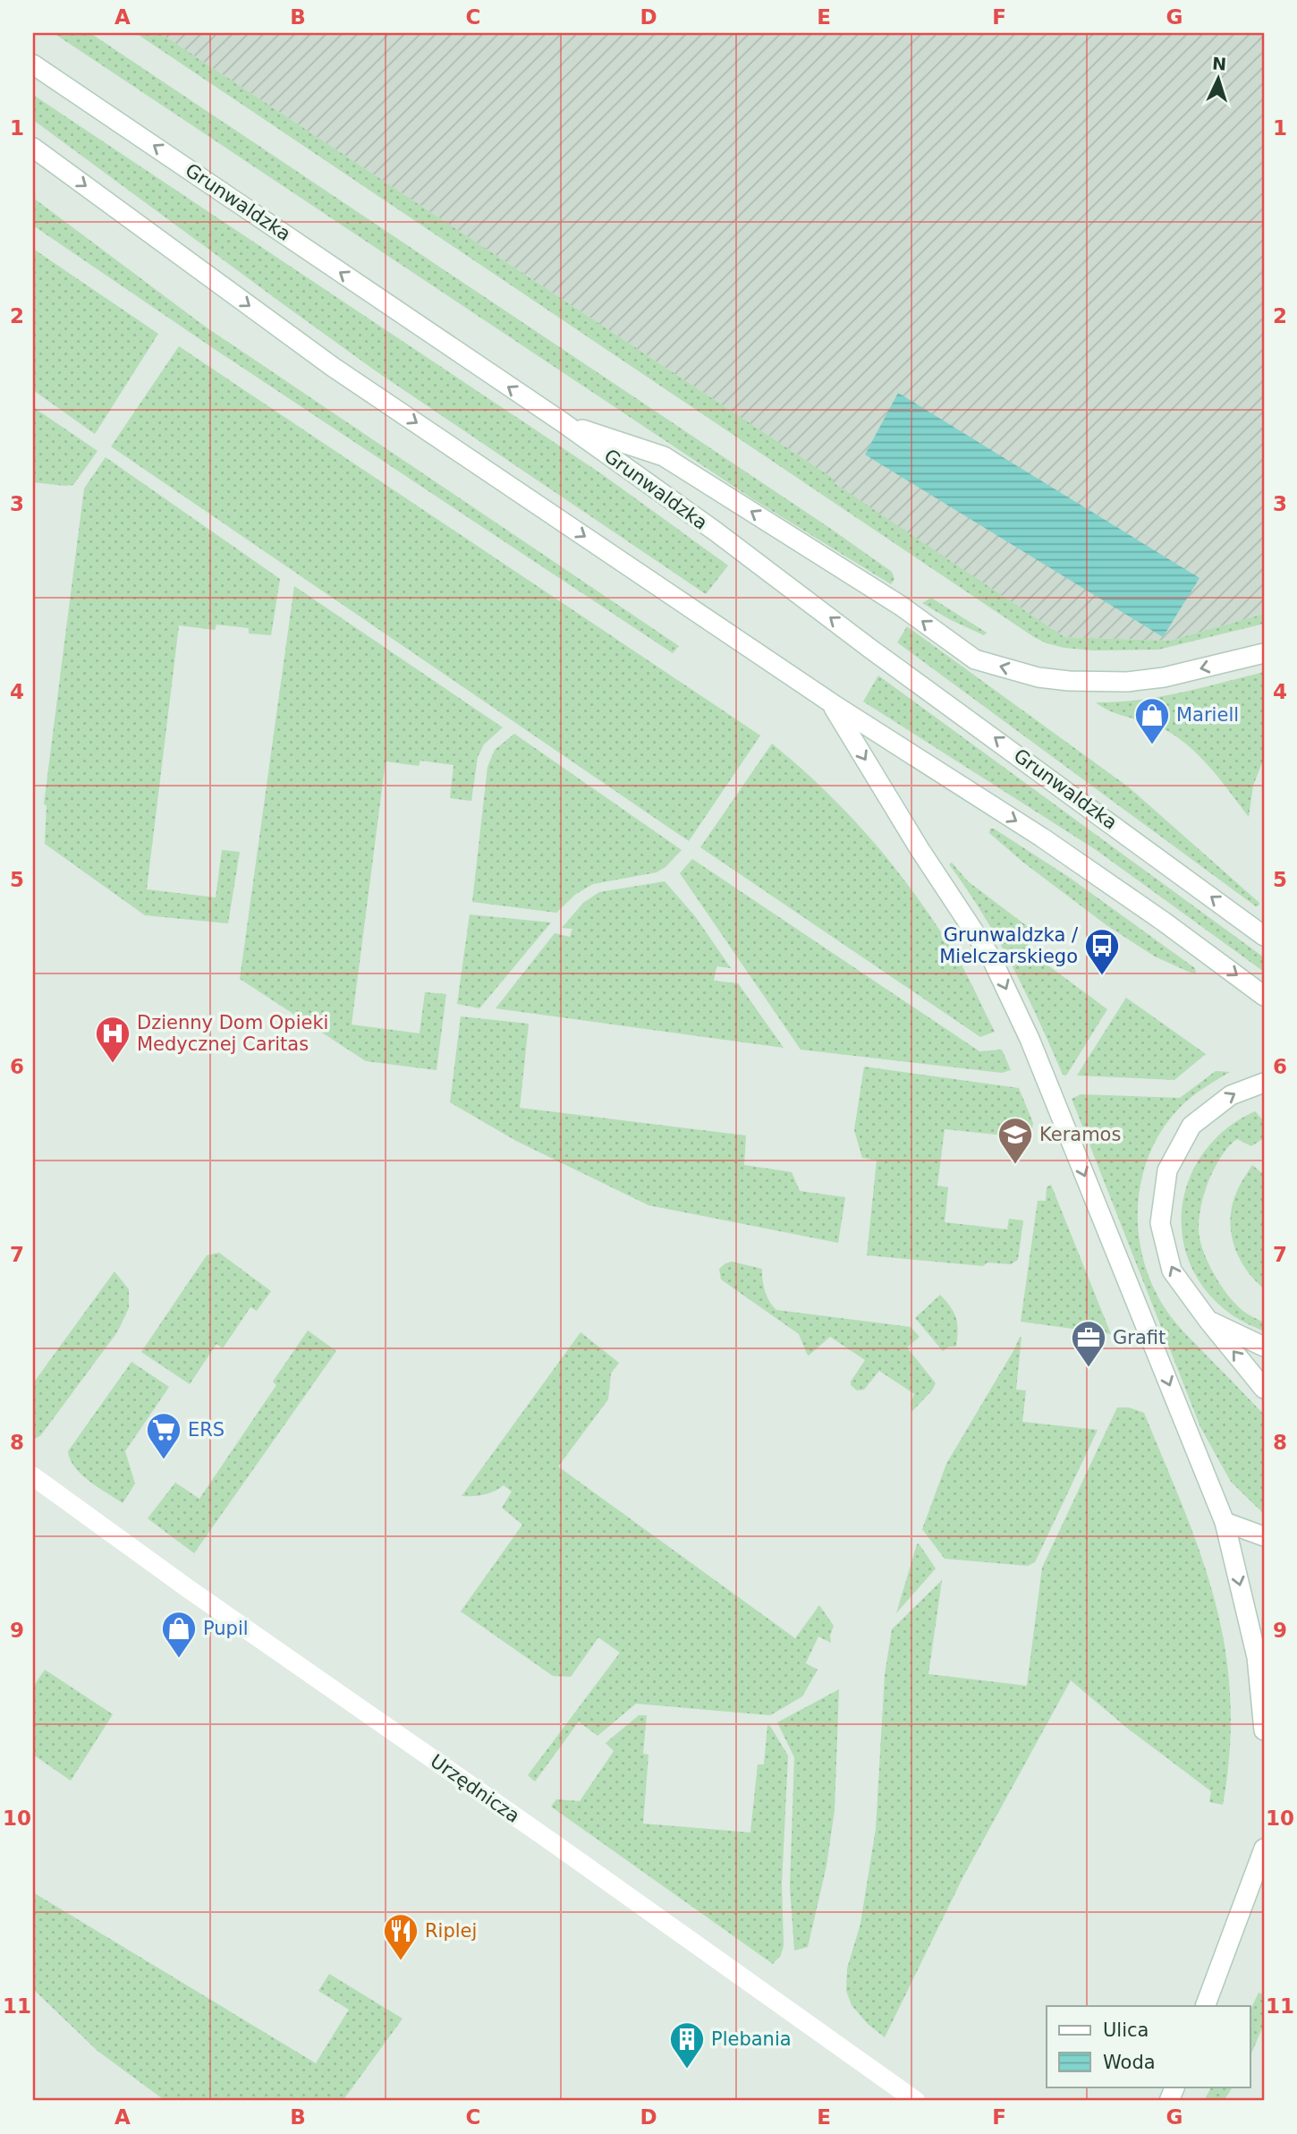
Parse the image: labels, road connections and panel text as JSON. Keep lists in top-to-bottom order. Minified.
{"streets":{"main road":["Grunwaldzka","Urzędnicza"]},"places":{"shop":["Mariell","Pupil"],"bus stop":["Grunwaldzka / Mielczarskiego"],"hospital":["Dzienny Dom Opieki Medycznej Caritas"],"school or university":["Keramos"],"office":["Grafit"],"supermarket":["ERS"],"restaurant":["Riplej"],"building":["Plebania"]},"legend":["Ulica","Woda"],"north":"top","grid":{"columns":["A","B","C","D","E","F","G"],"rows":["1","2","3","4","5","6","7","8","9","10","11"]}}
